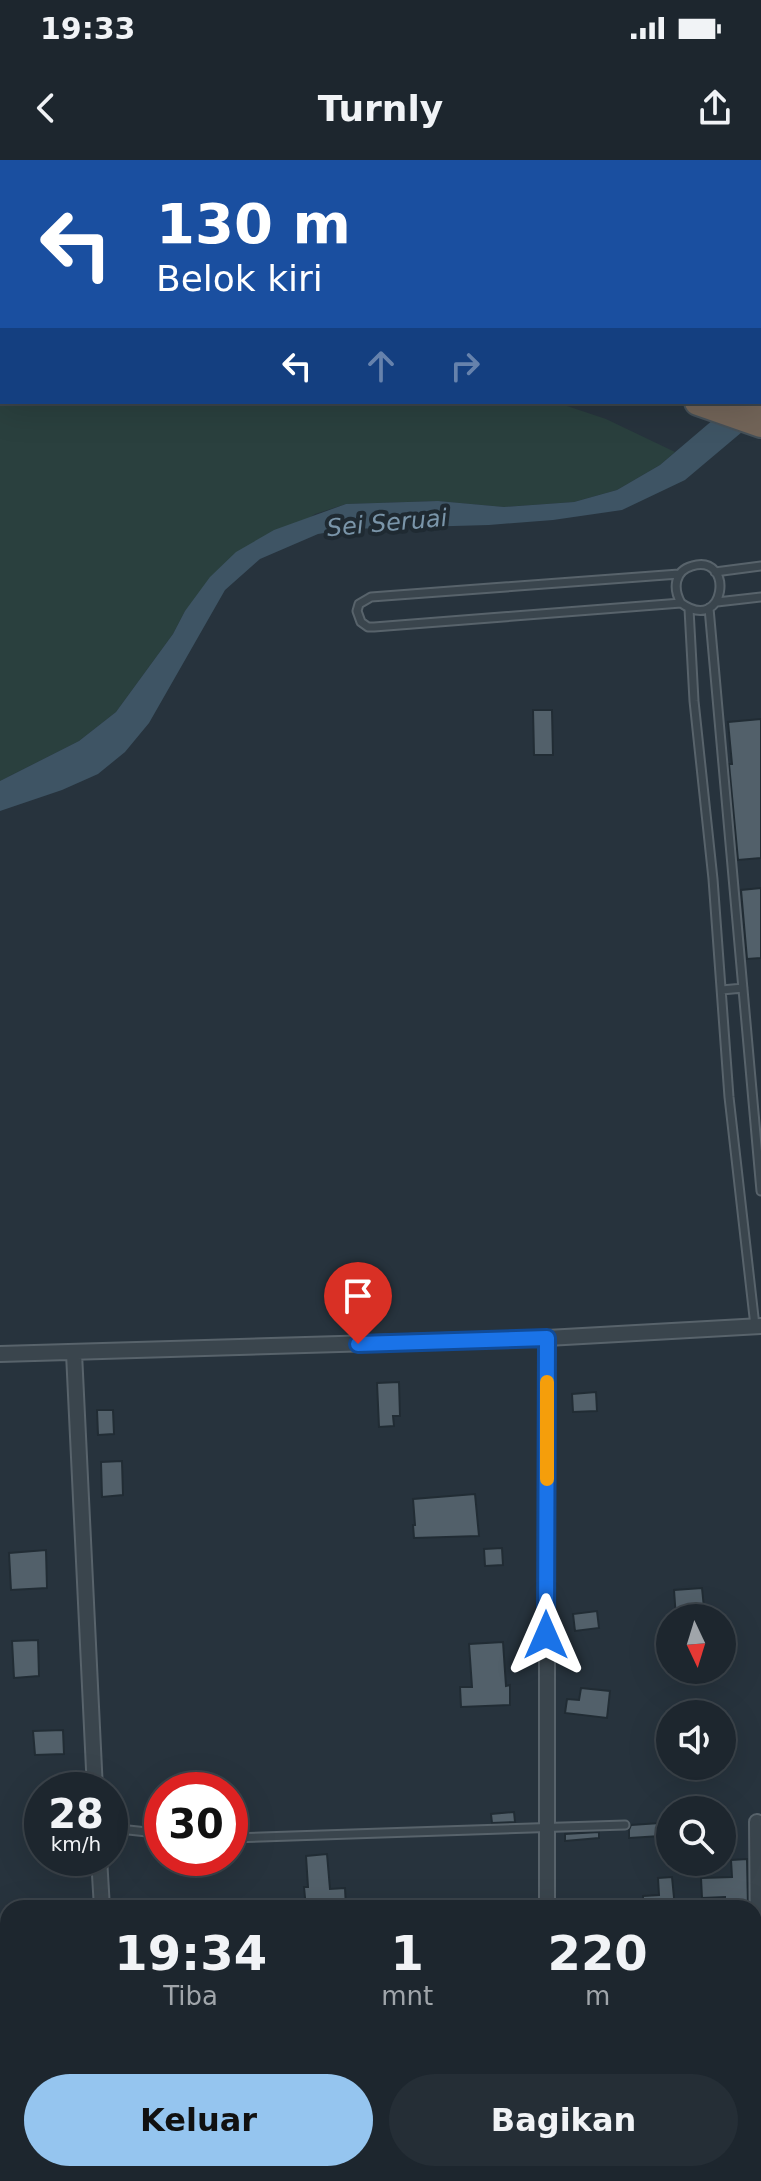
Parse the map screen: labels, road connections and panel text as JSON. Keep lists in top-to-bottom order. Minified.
{"water":["Sei Seruai"],"north":"bottom","page":{"status":"19:33","header":"Turnly","turn":["130 m","Belok kiri"],"speed":"28 km/h","limit":"30","eta":["19:34","Tiba","1","mnt","220","m"],"buttons":["Keluar","Bagikan"]}}
